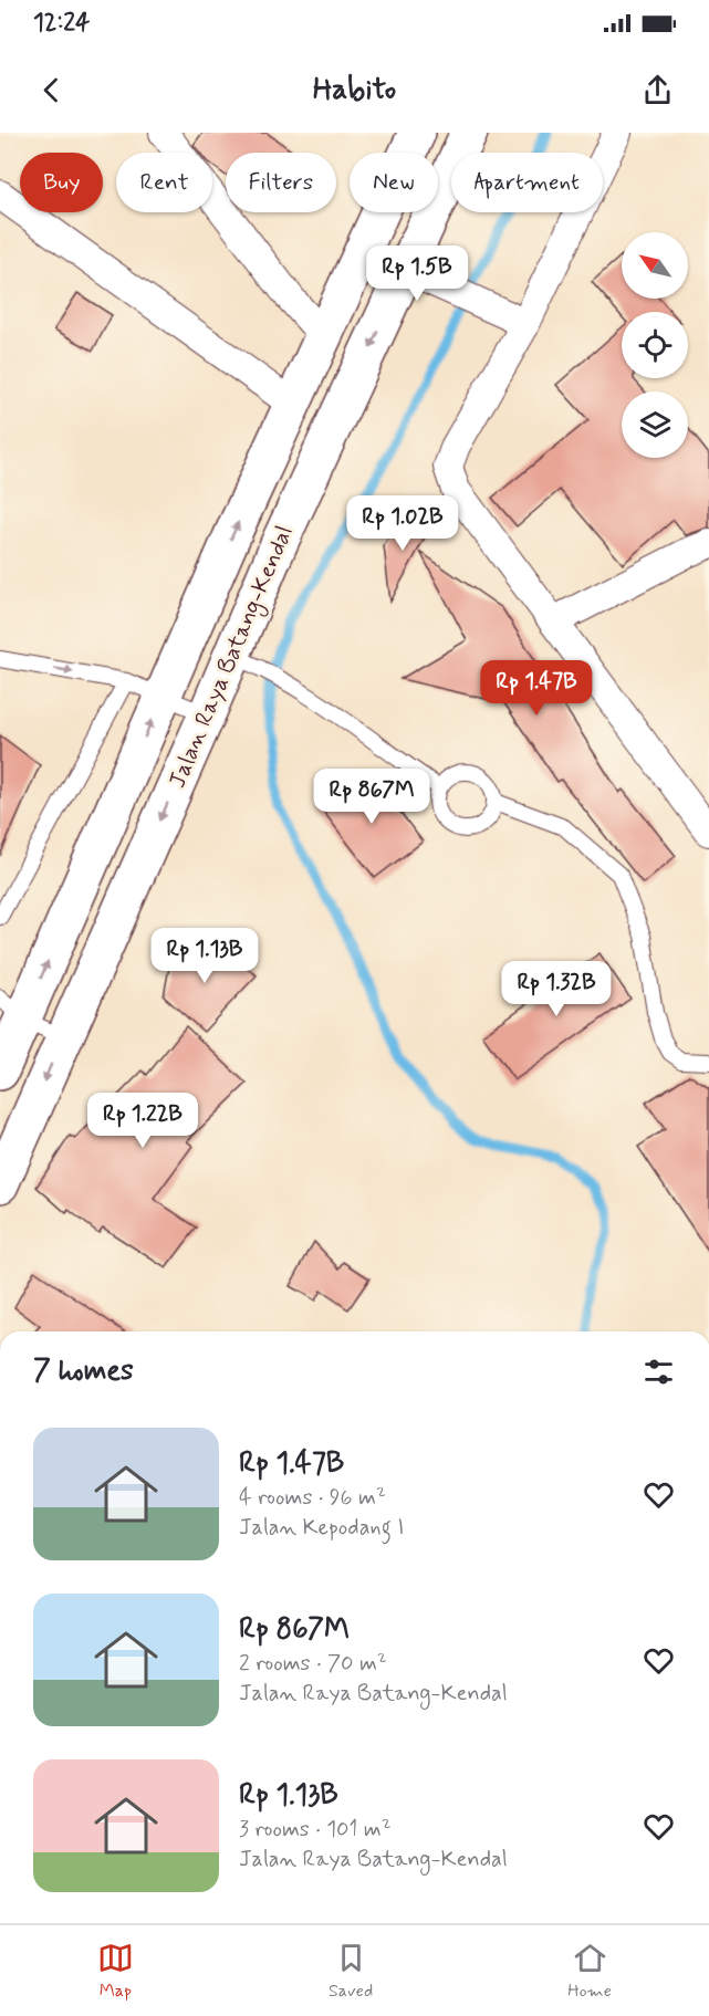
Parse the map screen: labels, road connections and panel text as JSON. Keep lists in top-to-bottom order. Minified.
{"streets":{"highway":["Jalan Raya Batang-Kendal"]},"north":"top left","page":{"status":"12:24","header":"Habito","chip":["Buy","Rent","Filters","New","Apartment"],"price":["Rp 1.5B","Rp 1.02B","Rp 1.47B","Rp 867M","Rp 1.13B","Rp 1.32B","Rp 1.22B"],"heading":"7 homes","list":[{"name":"Rp 1.47B","note":"4 rooms · 96 m² · Jalan Kepodang I"},{"name":"Rp 867M","note":"2 rooms · 70 m² · Jalan Raya Batang-Kendal"},{"name":"Rp 1.13B","note":"3 rooms · 101 m² · Jalan Raya Batang-Kendal"}],"tabs":["Map","Saved","Home"]}}
